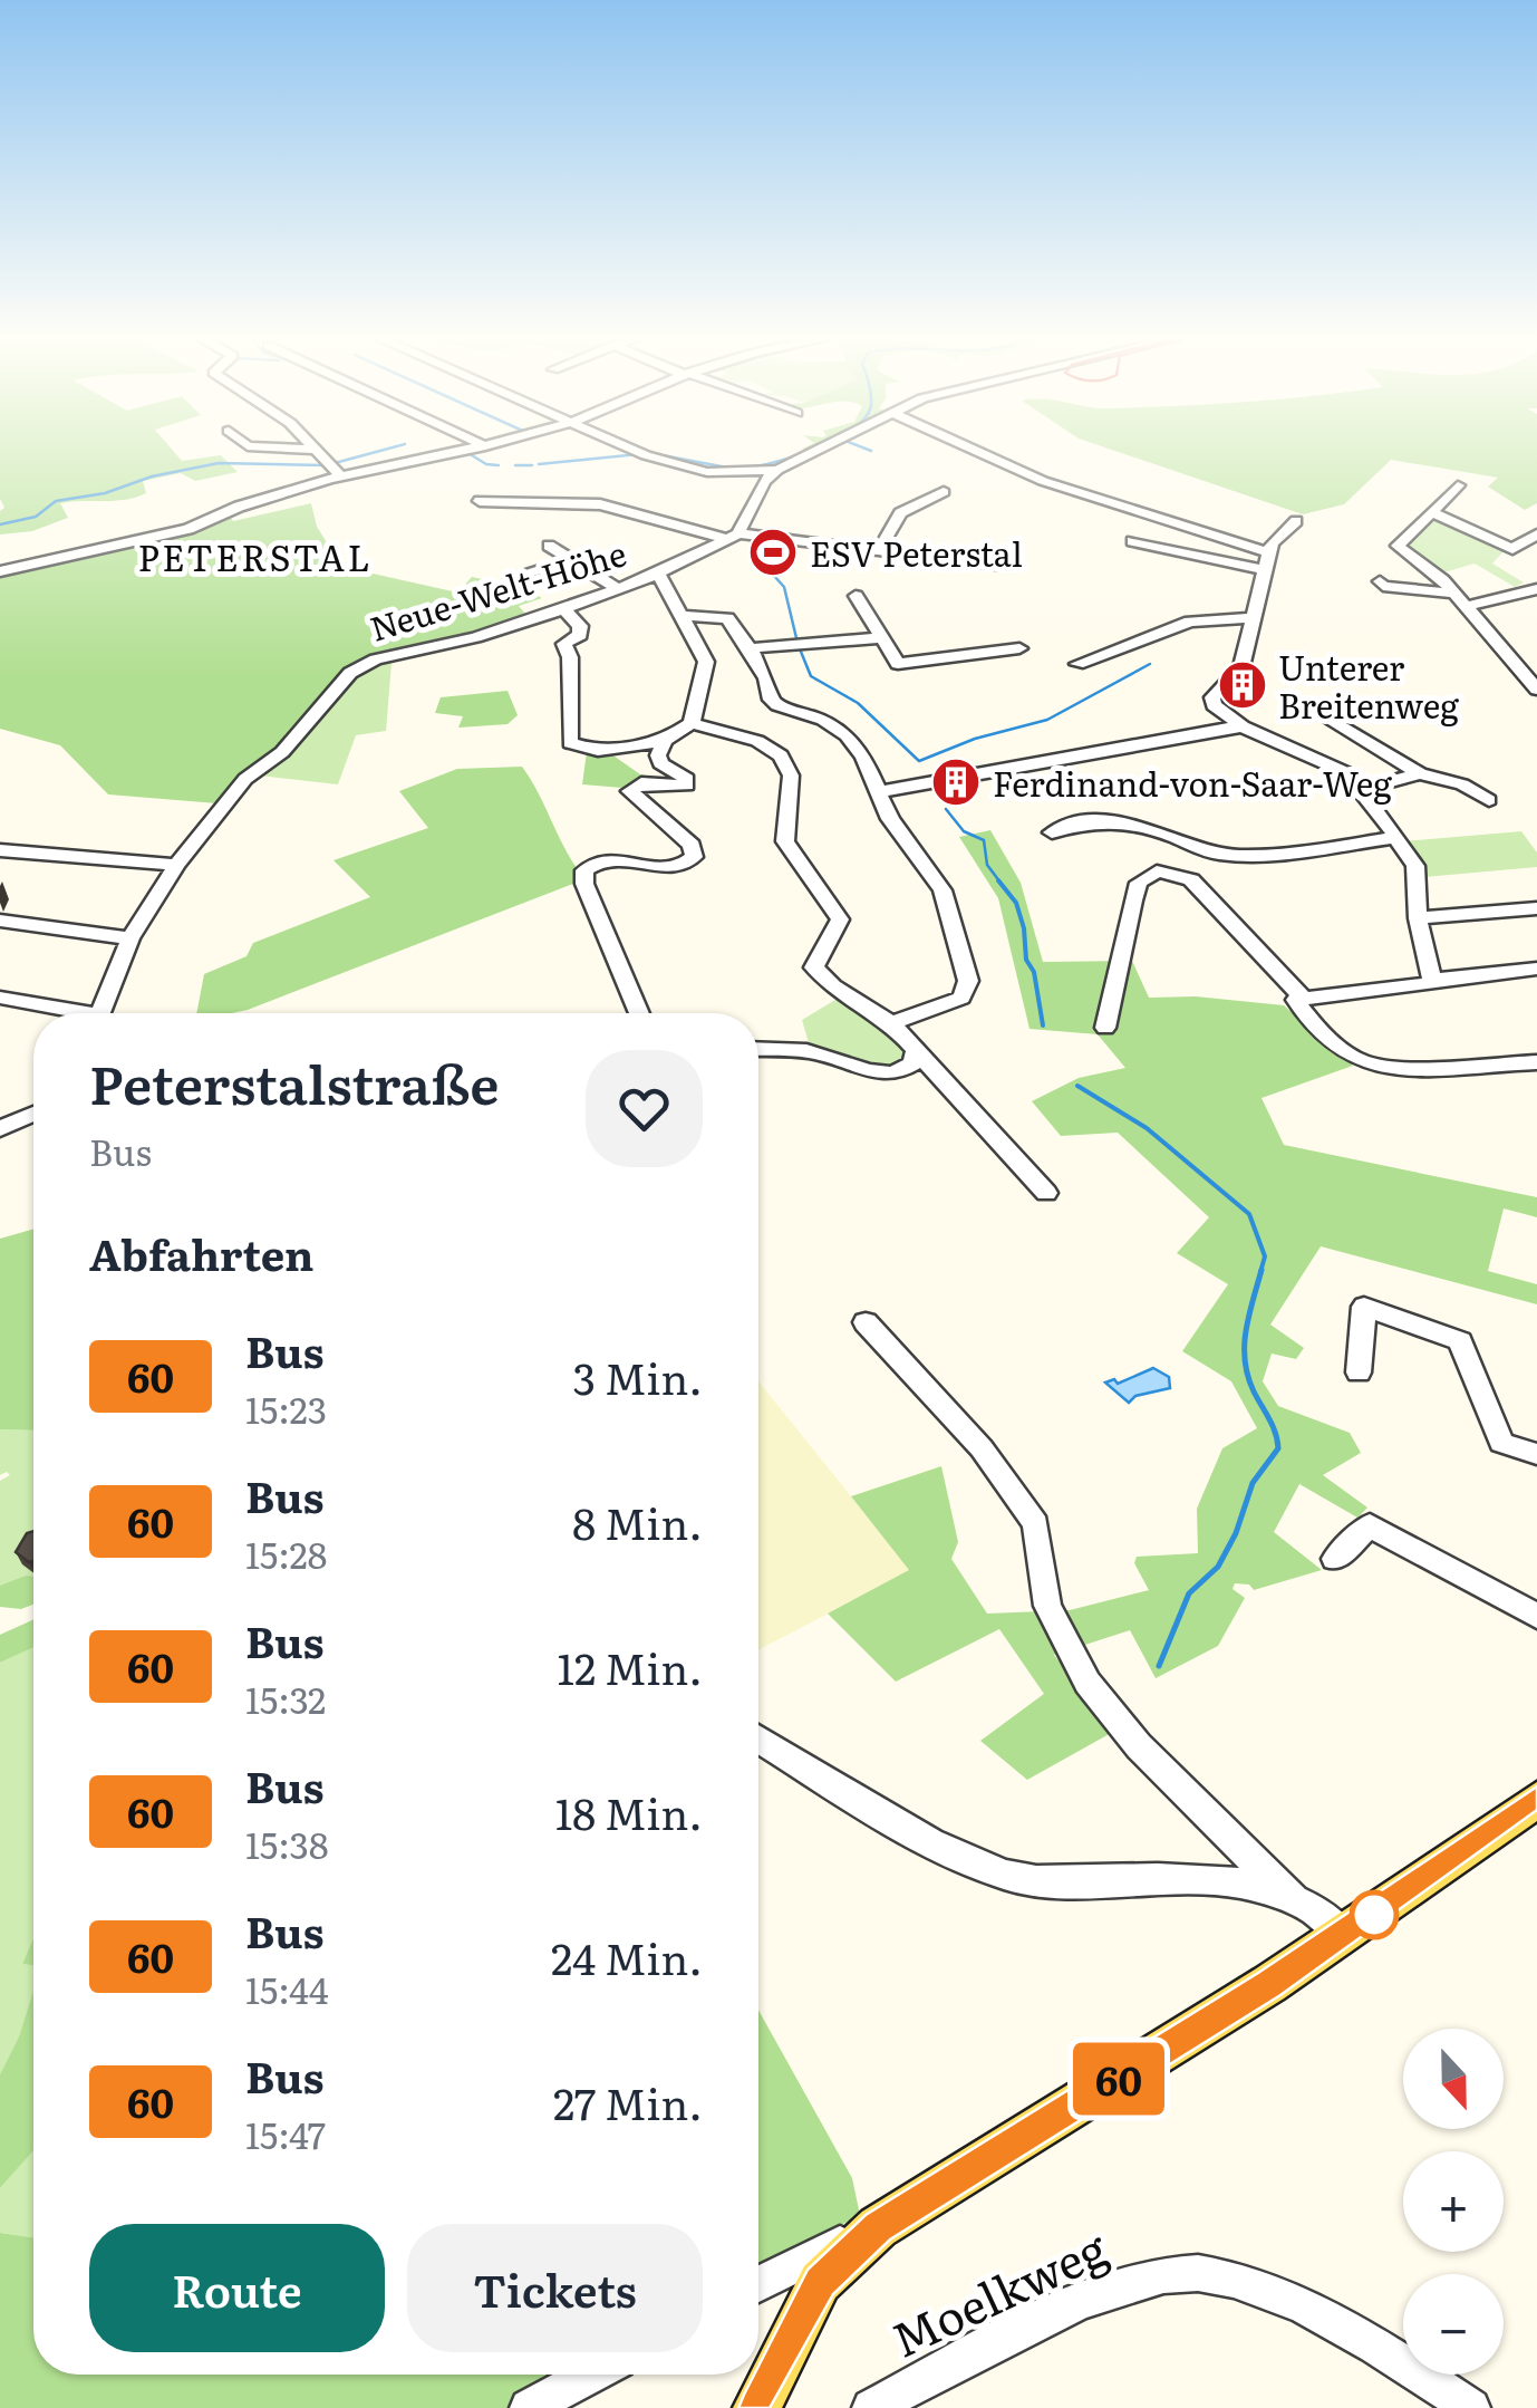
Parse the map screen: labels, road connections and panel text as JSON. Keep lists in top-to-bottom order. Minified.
{"streets":{"street":["Neue-Welt-Höhe","Moelkweg"]},"districts":["PETERSTAL"],"places":{"sports":["ESV Peterstal"],"building":["Unterer Breitenweg","Ferdinand-von-Saar-Weg"]},"lines":["bus line 60"],"north":"bottom","page":{"on_map":"60","heading":[["Peterstalstraße","Bus"],"Abfahrten"],"list":[{"mark":"60","name":"Bus","note":"15:23","value":"3 Min."},{"mark":"60","name":"Bus","note":"15:28","value":"8 Min."},{"mark":"60","name":"Bus","note":"15:32","value":"12 Min."},{"mark":"60","name":"Bus","note":"15:38","value":"18 Min."},{"mark":"60","name":"Bus","note":"15:44","value":"24 Min."},{"mark":"60","name":"Bus","note":"15:47","value":"27 Min."}],"map_buttons":["+","−"],"buttons":["Route","Tickets"]}}
